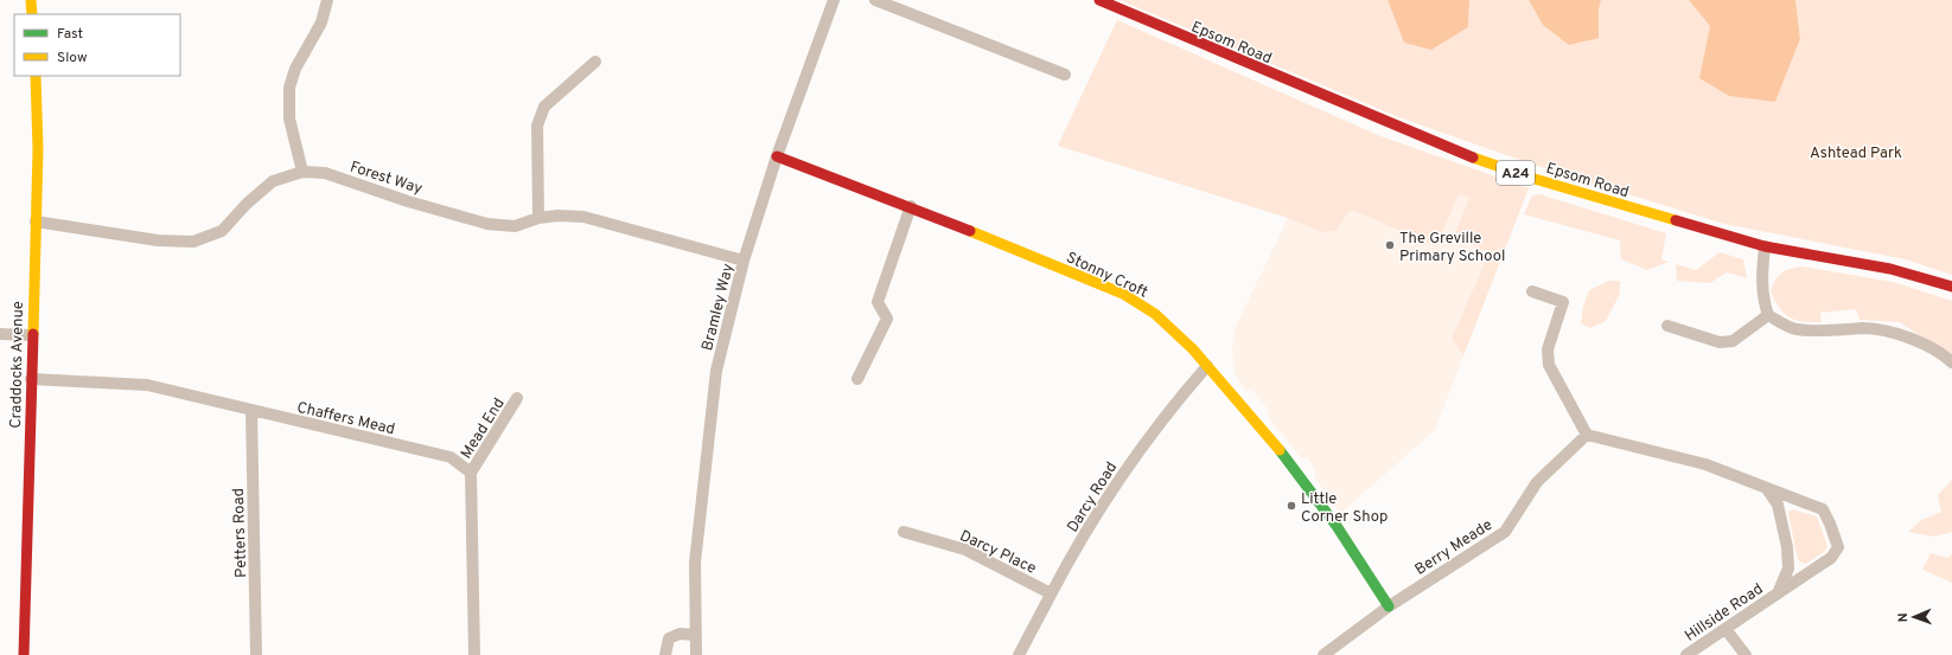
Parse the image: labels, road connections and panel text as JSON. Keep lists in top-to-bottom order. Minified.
{"streets":{"main road":["Epsom Road","A24","Stonny Croft","Craddocks Avenue"],"street":["Forest Way","Bramley Way","Chaffers Mead","Mead End","Darcy Road","Petters Road","Berry Meade","Darcy Place","Hillside Road"]},"crossings":[["Forest Way","Bramley Way"],["Forest Way","Craddocks Avenue"],["Stonny Croft","Bramley Way"],["Stonny Croft","Darcy Road"],["Stonny Croft","Berry Meade"],["Craddocks Avenue","Chaffers Mead"],["Chaffers Mead","Mead End"],["Chaffers Mead","Petters Road"],["Darcy Road","Darcy Place"]],"parks":["Ashtead Park"],"places":["The Greville Primary School","Little Corner Shop"],"legend":["Fast","Slow"],"north":"left"}
